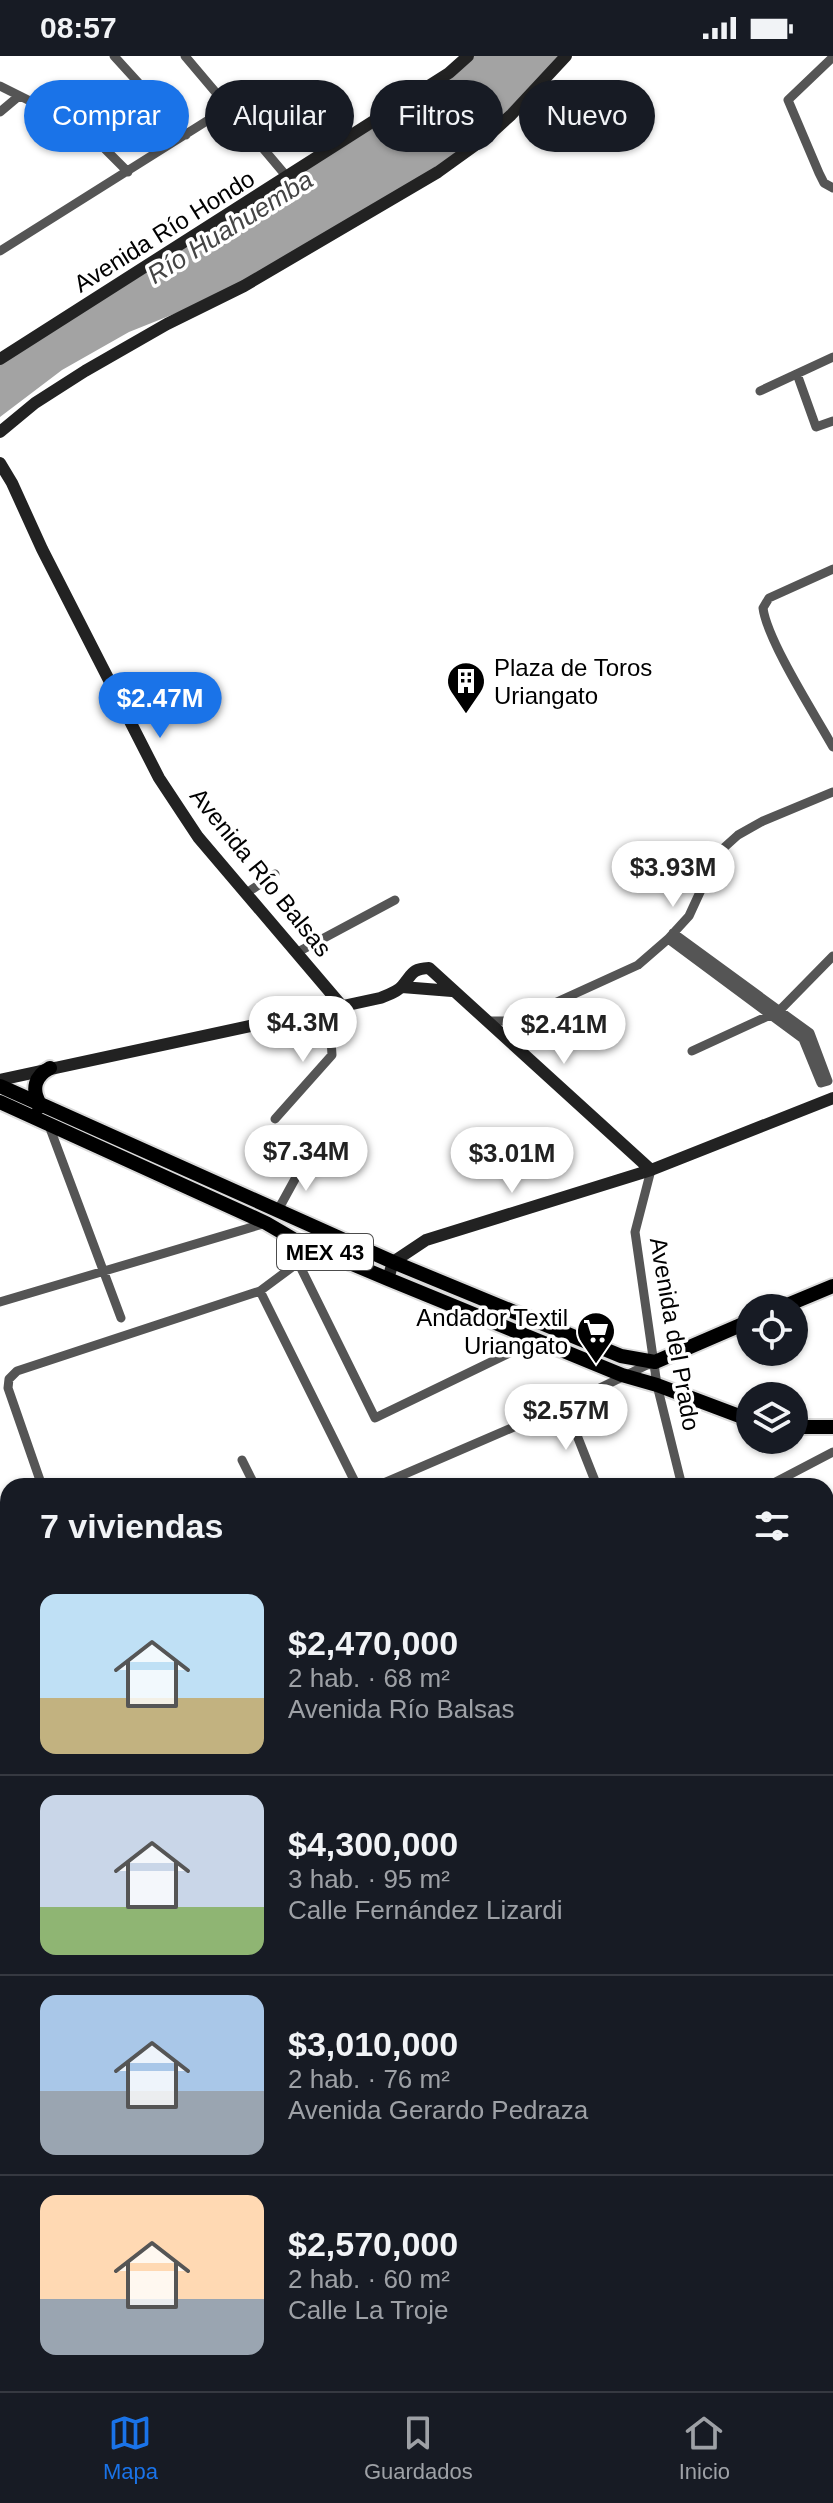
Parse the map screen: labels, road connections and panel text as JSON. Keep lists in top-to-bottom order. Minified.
{"streets":{"main road":["MEX 43"],"street":["Avenida Río Hondo","Avenida Río Balsas","Avenida del Prado"]},"crossings":[["MEX 43","Avenida del Prado"]],"water":["Río Huahuemba"],"places":{"building":["Plaza de Toros Uriangato"],"supermarket":["Andador Textil Uriangato"]},"page":{"status":"08:57","chip":["Comprar","Alquilar","Filtros","Nuevo"],"price":["$2.47M","$3.93M","$4.3M","$2.41M","$7.34M","$3.01M","$2.57M"],"heading":"7 viviendas","list":[{"name":"$2,470,000","note":"2 hab. · 68 m² · Avenida Río Balsas"},{"name":"$4,300,000","note":"3 hab. · 95 m² · Calle Fernández Lizardi"},{"name":"$3,010,000","note":"2 hab. · 76 m² · Avenida Gerardo Pedraza"},{"name":"$2,570,000","note":"2 hab. · 60 m² · Calle La Troje"}],"tabs":["Mapa","Guardados","Inicio"]}}
